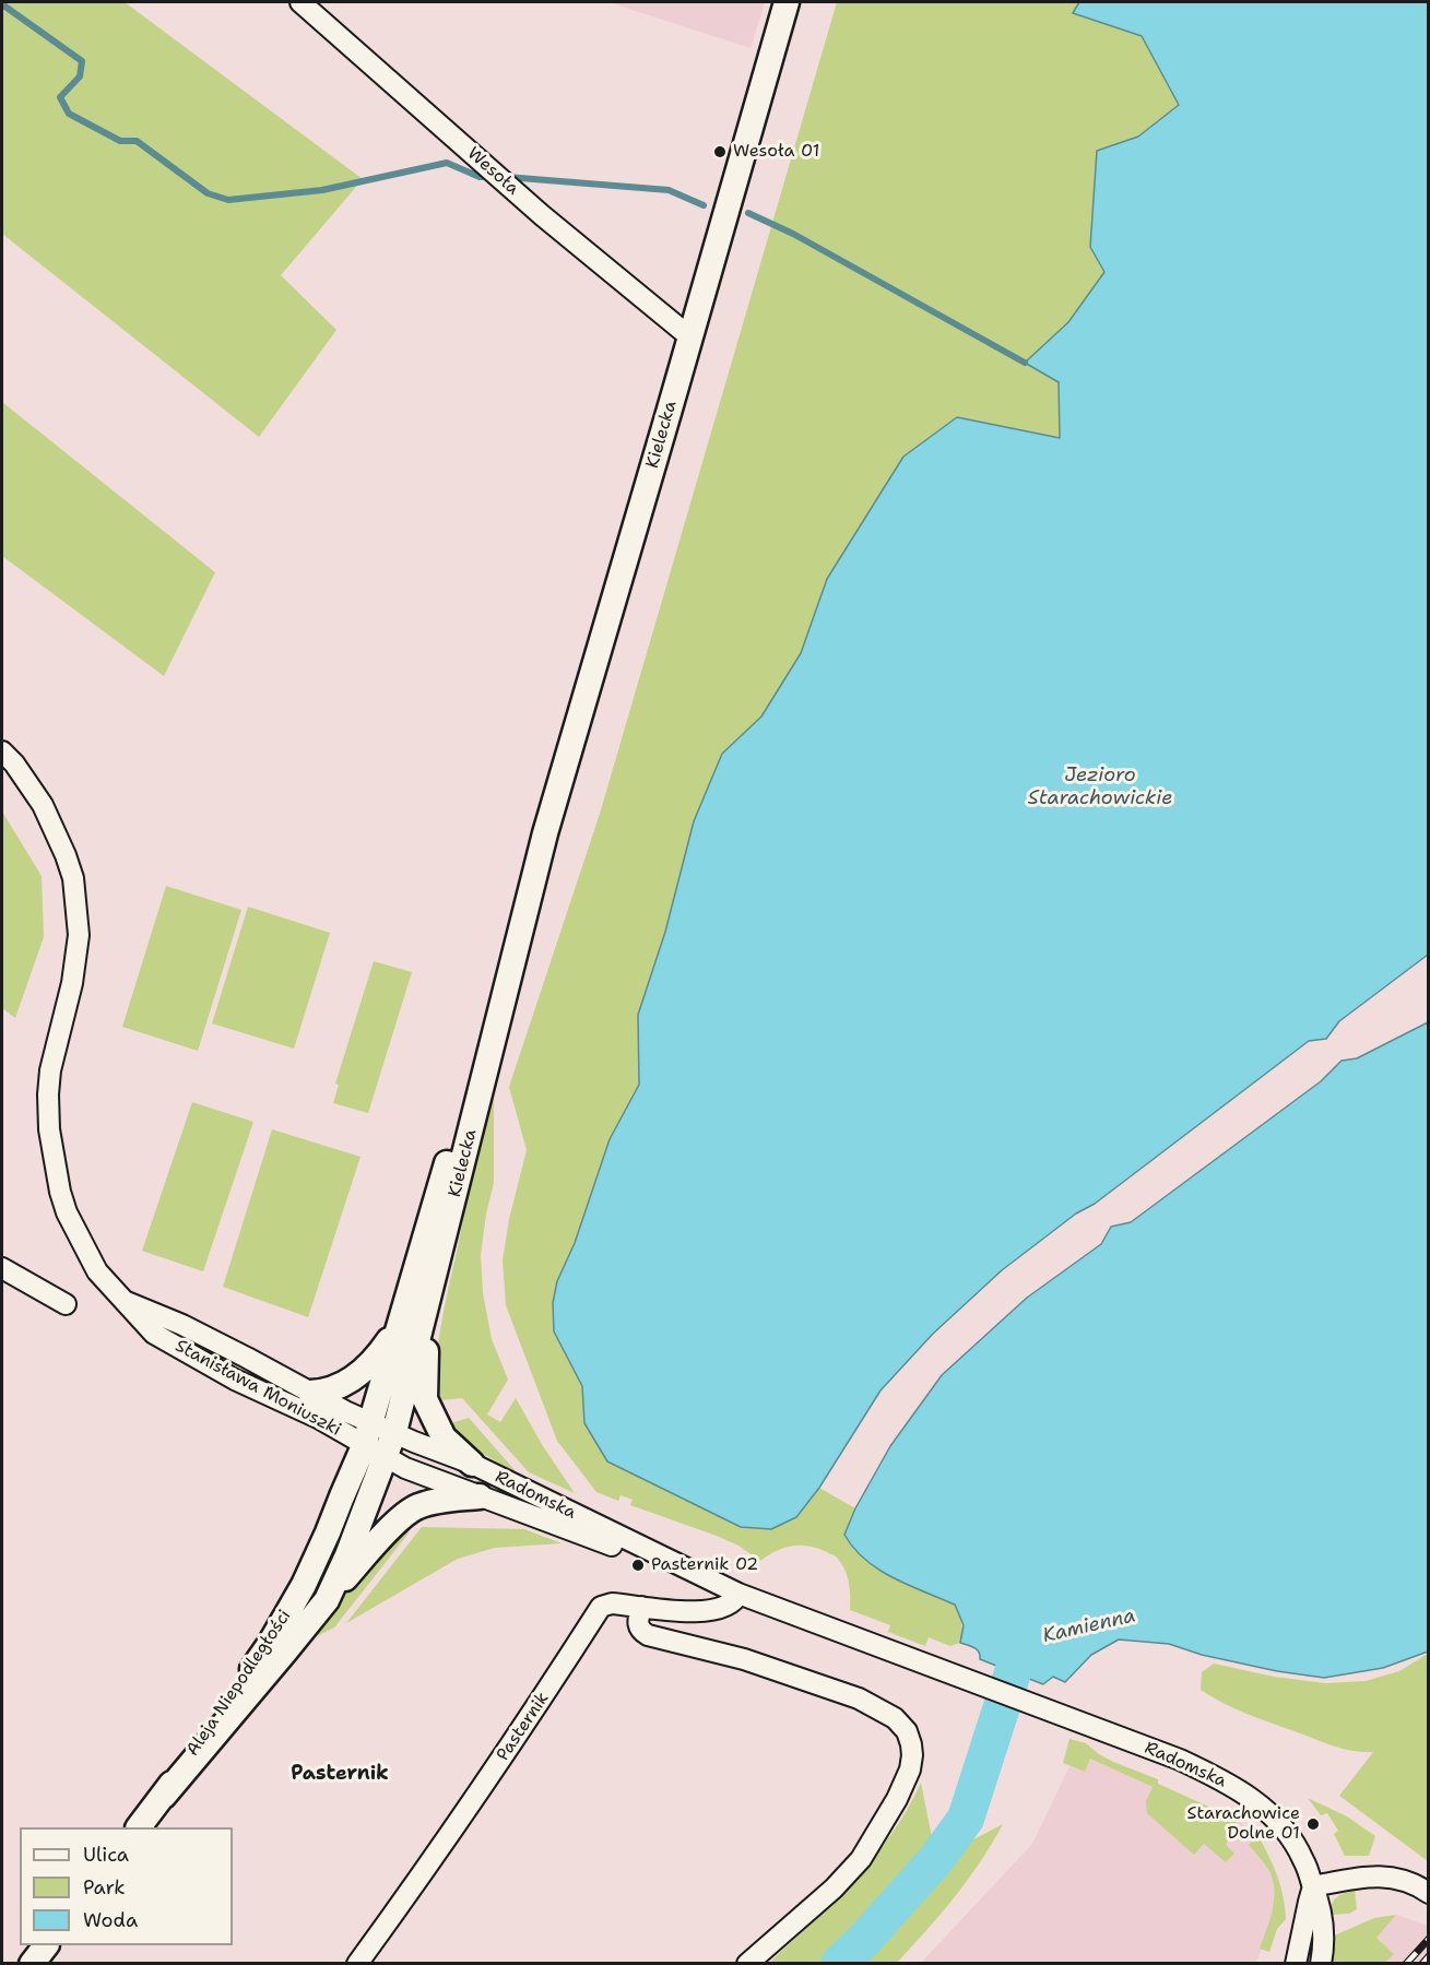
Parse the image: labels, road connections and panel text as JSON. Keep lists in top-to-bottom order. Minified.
{"streets":{"main road":["Kielecka","Aleja Niepodległości"],"street":["Wesoła","Stanisława Moniuszki","Radomska","Pasternik"]},"crossings":[["Wesoła","Kielecka"],["Kielecka","Stanisława Moniuszki"],["Kielecka","Radomska"],["Kielecka","Aleja Niepodległości"],["Stanisława Moniuszki","Radomska"],["Stanisława Moniuszki","Aleja Niepodległości"],["Radomska","Aleja Niepodległości"],["Radomska","Pasternik"]],"districts":["Pasternik"],"water":["Jezioro Starachowickie","Kamienna"],"places":["Wesoła 01","Pasternik 02","Starachowice Dolne 01"],"legend":["Ulica","Park","Woda"]}
